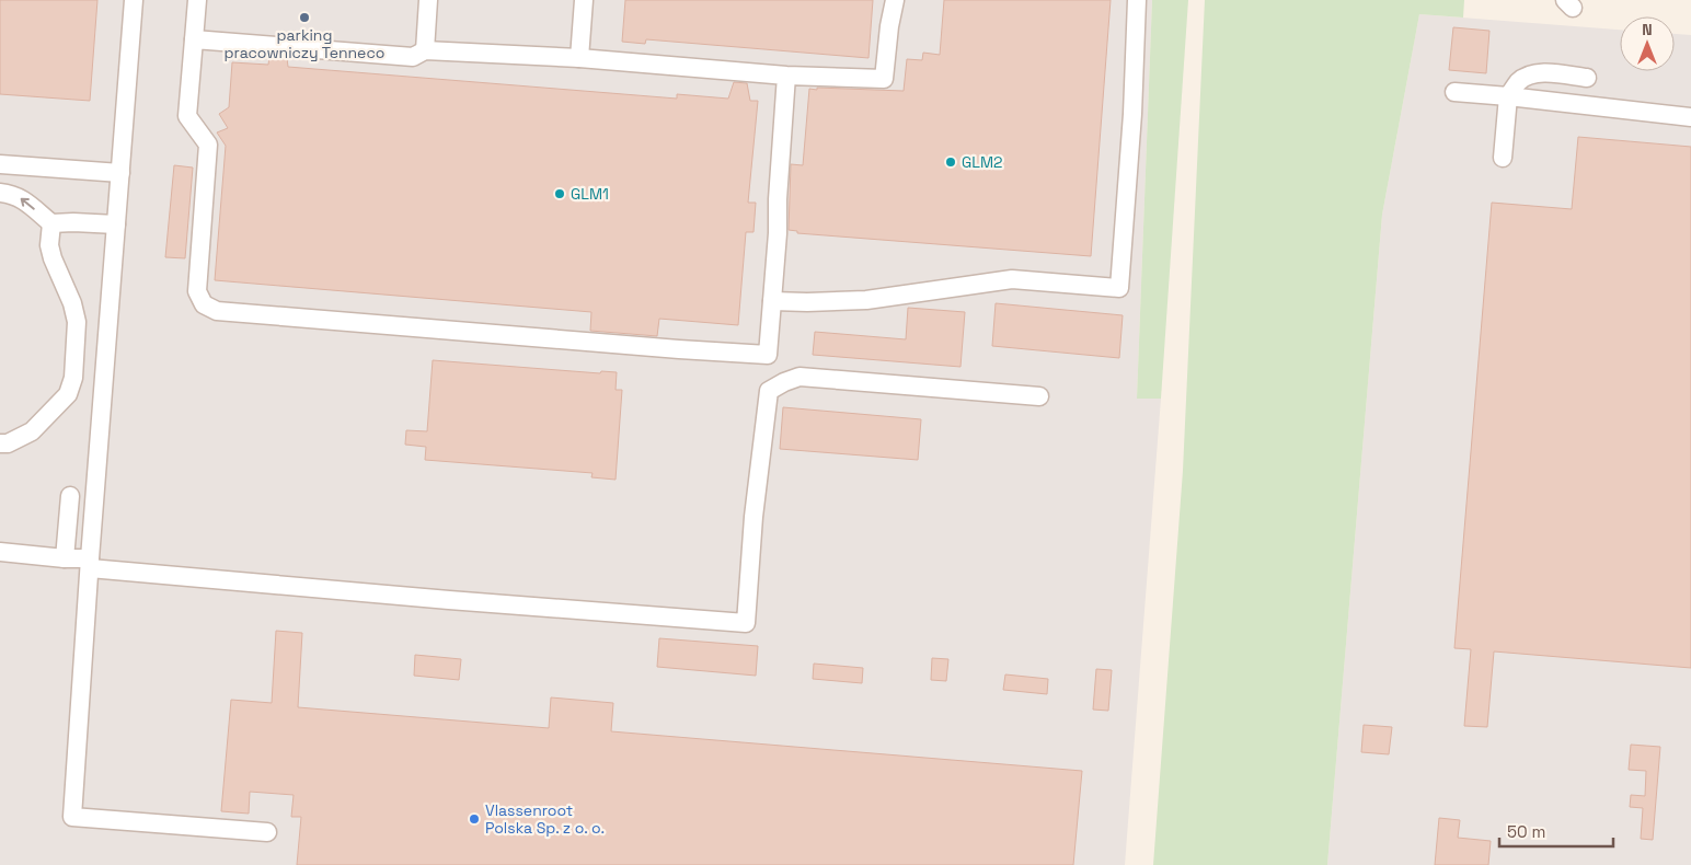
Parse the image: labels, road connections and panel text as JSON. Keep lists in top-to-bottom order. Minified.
{"places":["parking pracowniczy Tenneco","GLM2","GLM1","Vlassenroot Polska Sp. z o. o."],"scale_bar":"50 m","north":"top"}
